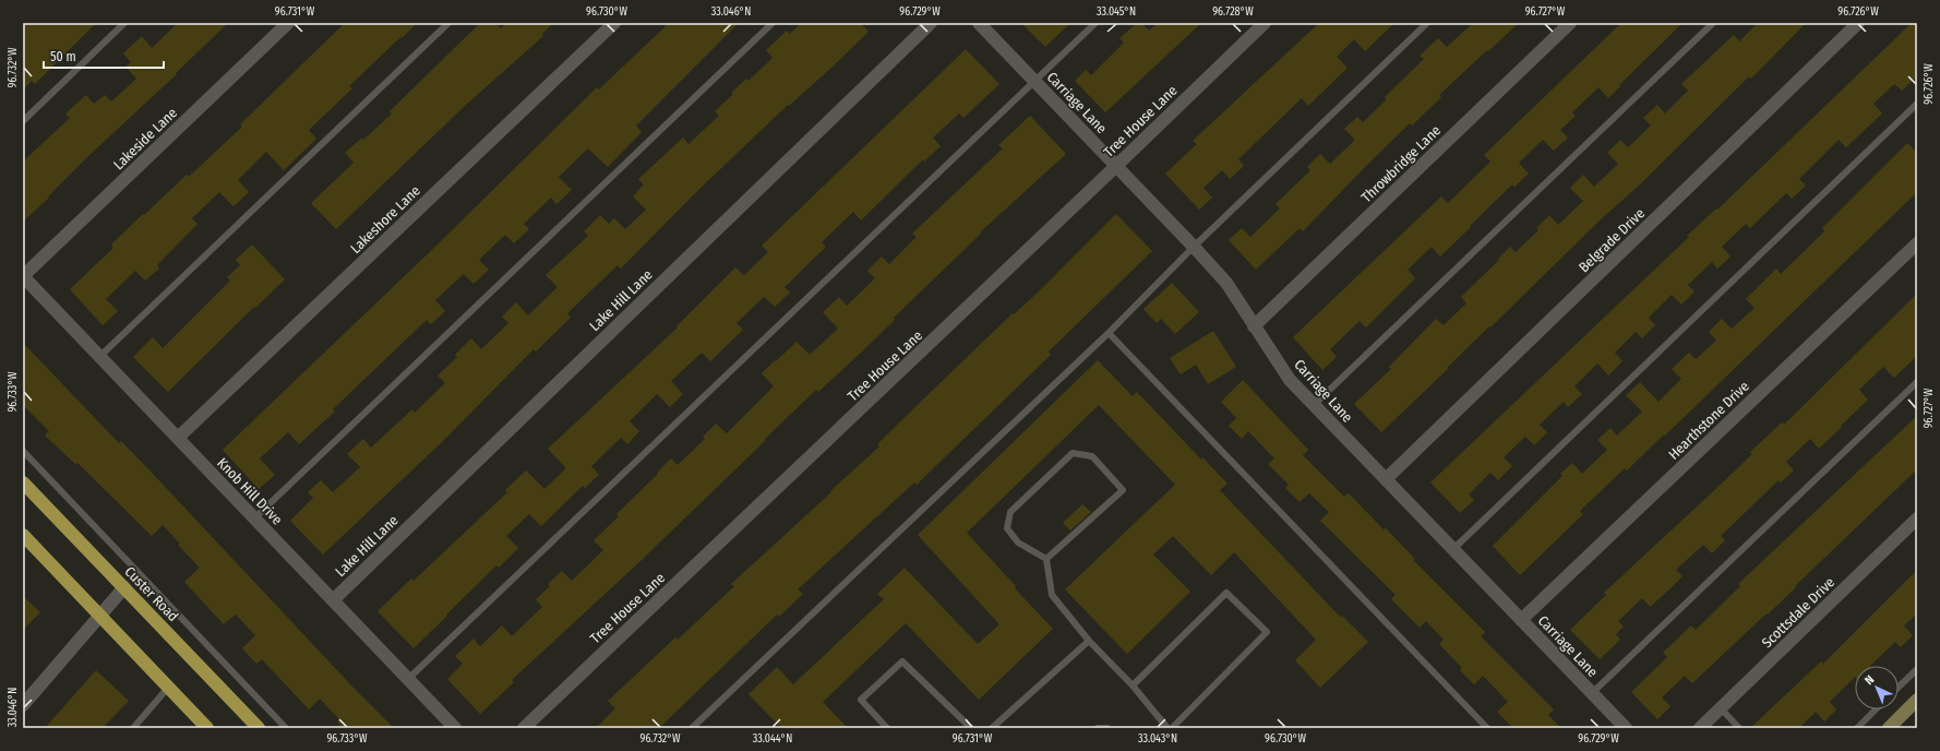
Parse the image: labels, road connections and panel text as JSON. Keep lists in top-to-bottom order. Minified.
{"streets":{"main road":["Custer Road"],"street":["Carriage Lane","Tree House Lane","Lakeside Lane","Throwbridge Lane","Lakeshore Lane","Belgrade Drive","Lake Hill Lane","Hearthstone Drive","Knob Hill Drive","Scottsdale Drive"]},"crossings":[["Carriage Lane","Tree House Lane"],["Carriage Lane","Throwbridge Lane"],["Carriage Lane","Belgrade Drive"],["Carriage Lane","Hearthstone Drive"],["Lakeside Lane","Knob Hill Drive"],["Lakeshore Lane","Knob Hill Drive"],["Lake Hill Lane","Knob Hill Drive"]],"scale_bar":"50 m","north":"top left","coordinates":["96.731°W","96.730°W","33.046°N","96.729°W","33.045°N","96.728°W","96.727°W","96.726°W","96.732°W","96.733°W","33.044°N","33.043°N"]}
